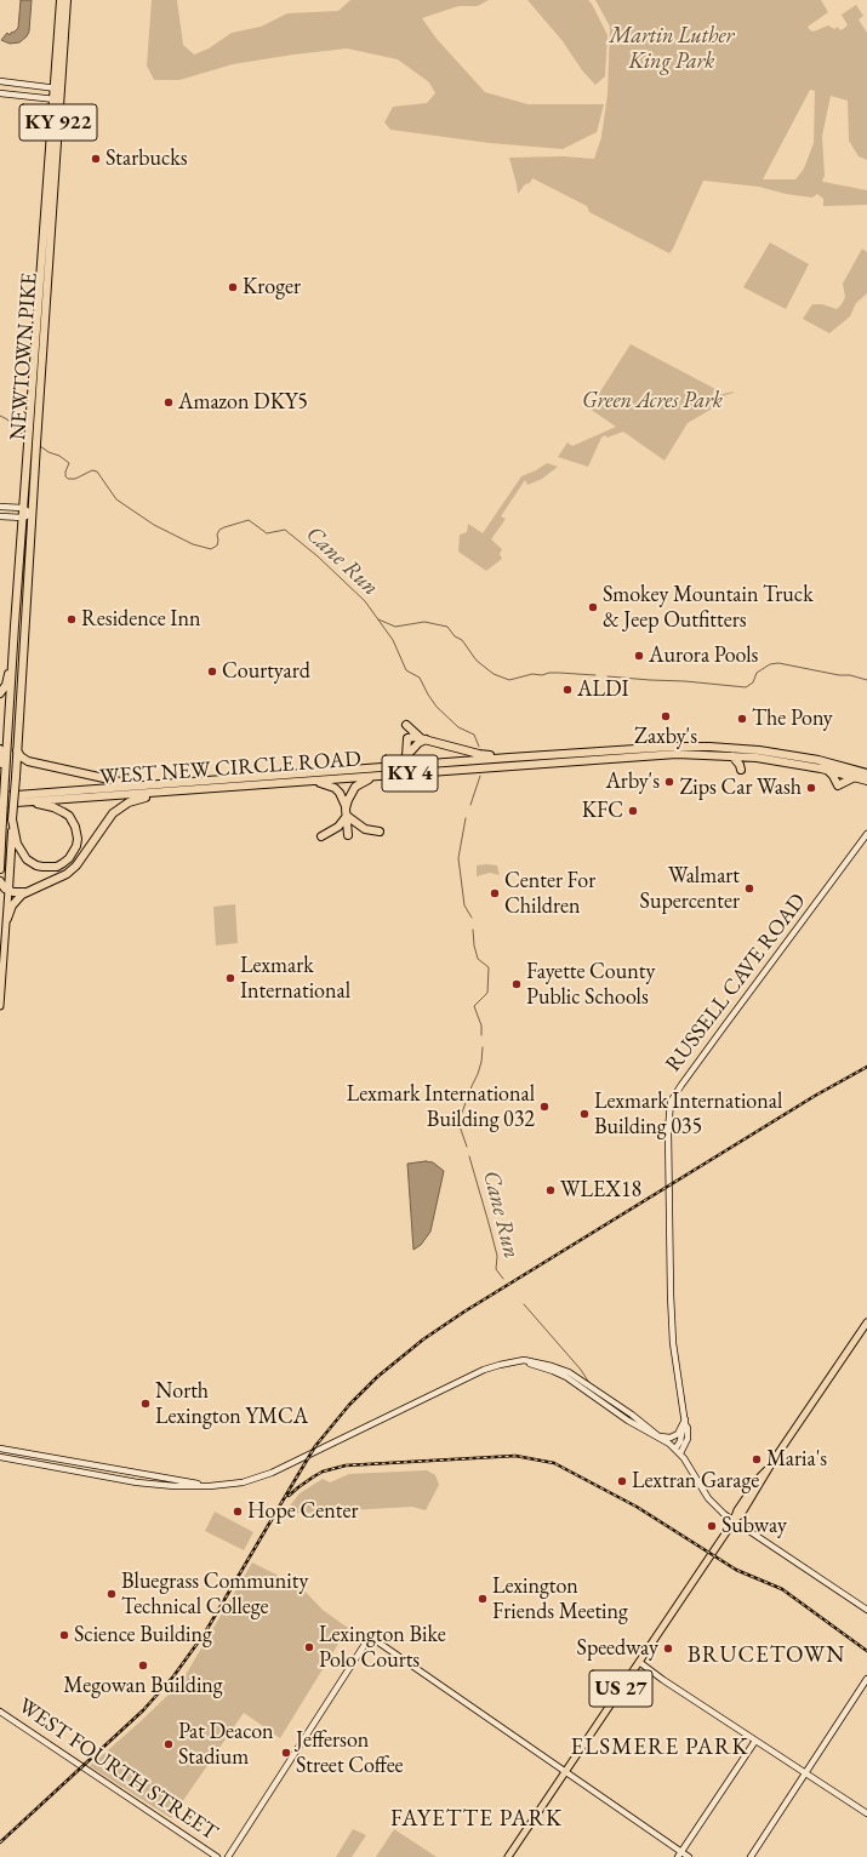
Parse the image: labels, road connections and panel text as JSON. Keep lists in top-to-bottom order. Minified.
{"streets":{"highway":["KY 922","NEWTOWN PIKE","WEST NEW CIRCLE ROAD","KY 4"],"main road":["US 27"],"street":["RUSSELL CAVE ROAD","WEST FOURTH STREET"]},"districts":["BRUCETOWN","ELSMERE PARK","FAYETTE PARK"],"water":["Cane Run"],"parks":["Martin Luther King Park","Green Acres Park"],"places":["Starbucks","Kroger","Amazon DKY5","Smokey Mountain Truck & Jeep Outfitters","Residence Inn","Aurora Pools","Courtyard","ALDI","Zaxby's","The Pony","Arby's","Zips Car Wash","KFC","Walmart Supercenter","Center For Children","Lexmark International","Fayette County Public Schools","Lexmark International Building 032","Lexmark International Building 035","WLEX18","North Lexington YMCA","Maria's","Lextran Garage","Hope Center","Subway","Bluegrass Community Technical College","Lexington Friends Meeting","Science Building","Lexington Bike Polo Courts","Speedway","Megowan Building","Pat Deacon Stadium","Jefferson Street Coffee"]}
